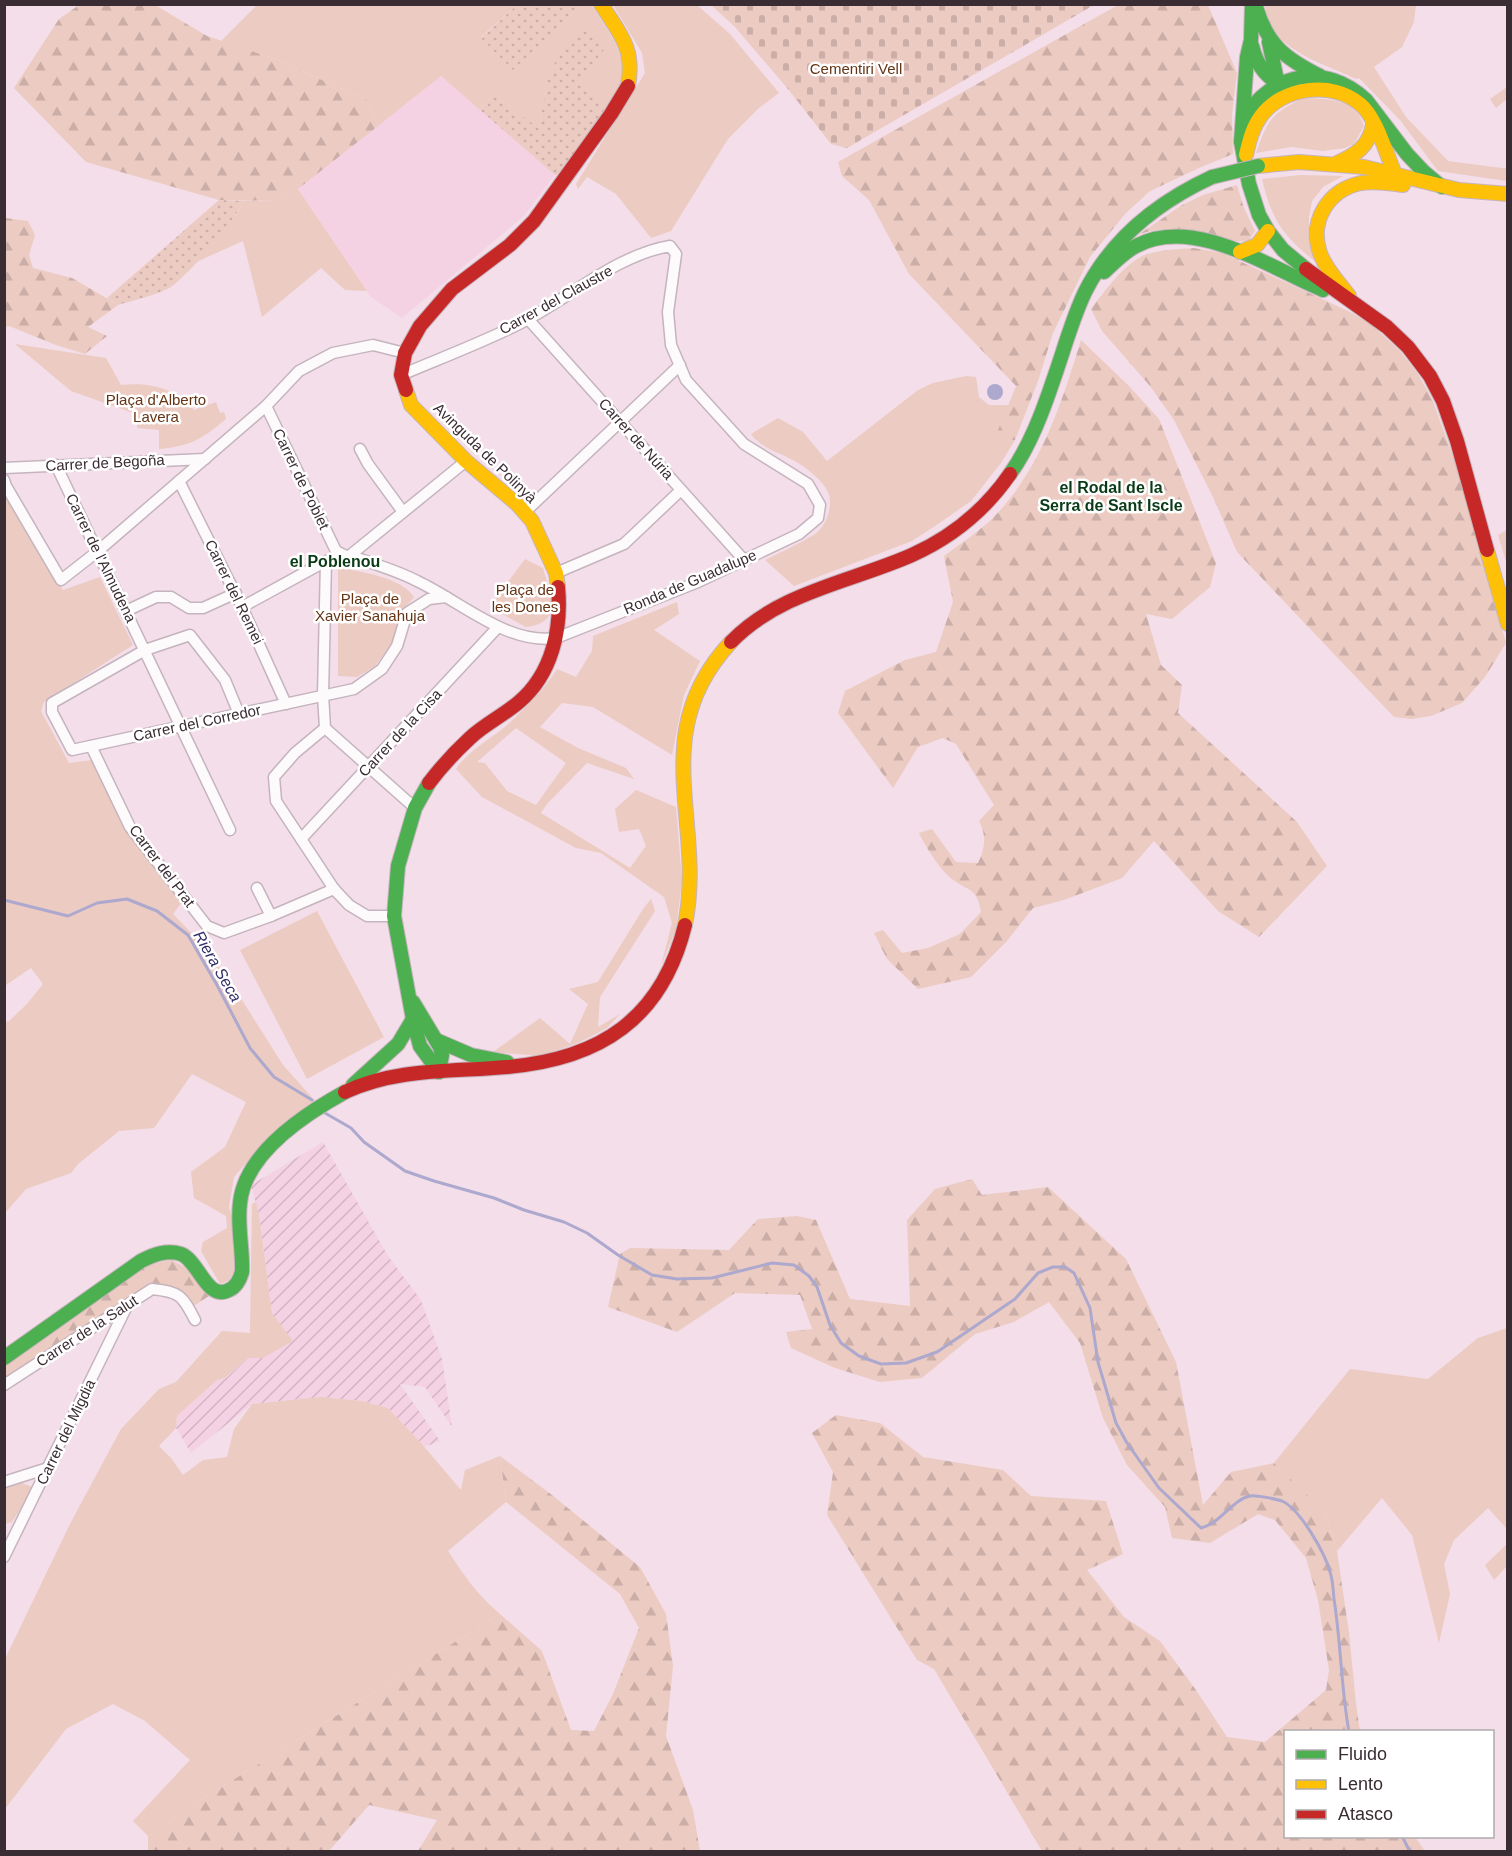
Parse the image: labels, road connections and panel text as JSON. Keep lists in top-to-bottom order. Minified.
{"streets":{"main road":["Avinguda de Polinyà"],"street":["Carrer del Claustre","Carrer de Núria","Carrer de Begoña","Carrer de Poblet","Carrer de l'Almudena","Ronda de Guadalupe","Carrer del Remei","Carrer del Corredor","Carrer de la Cisa","Carrer del Prat","Carrer de la Salut","Carrer del Migdia"]},"crossings":[["Carrer del Claustre","Carrer de Núria"],["Carrer del Claustre","Avinguda de Polinyà"],["Carrer del Claustre","Ronda de Guadalupe"],["Carrer de Núria","Ronda de Guadalupe"],["Avinguda de Polinyà","Ronda de Guadalupe"],["Carrer de Begoña","Carrer de Poblet"],["Carrer de Begoña","Carrer de l'Almudena"],["Carrer de Begoña","Carrer del Remei"],["Carrer de l'Almudena","Carrer del Corredor"],["Carrer del Remei","Carrer del Corredor"],["Carrer del Corredor","Carrer del Prat"],["Carrer de la Salut","Carrer del Migdia"]],"districts":["el Rodal de la Serra de Sant Iscle","el Poblenou"],"water":["Riera Seca"],"parks":["Cementiri Vell","Plaça d'Alberto Lavera","Plaça de les Dones","Plaça de Xavier Sanahuja"],"legend":["Fluido","Lento","Atasco"]}
